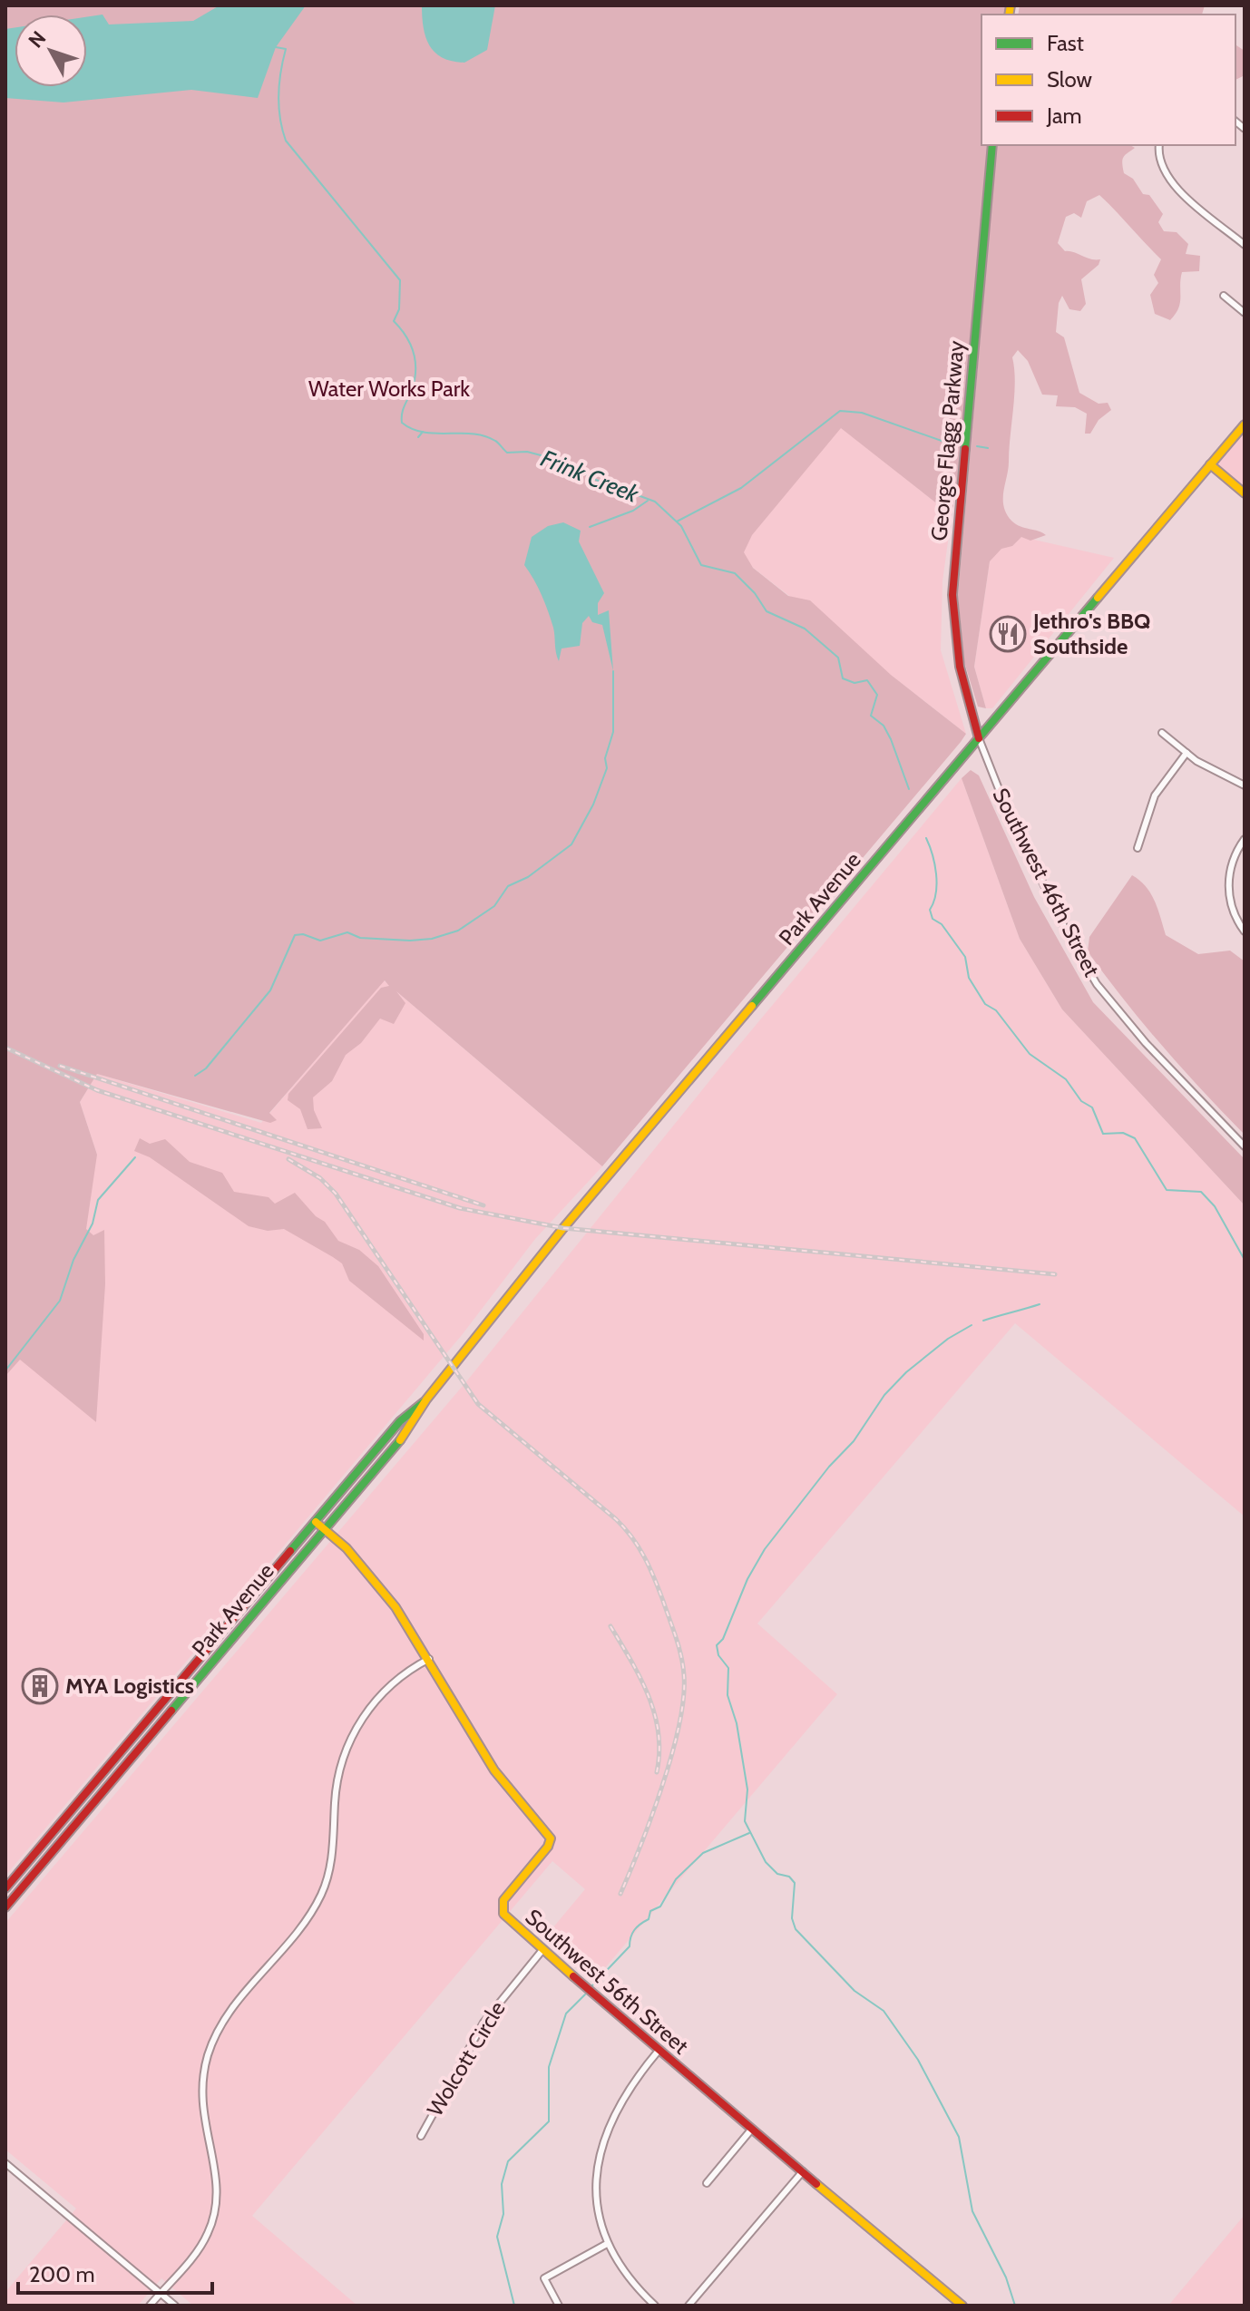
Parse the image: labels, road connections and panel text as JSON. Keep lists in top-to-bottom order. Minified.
{"streets":{"main road":["George Flagg Parkway","Park Avenue","Southwest 56th Street"],"street":["Southwest 46th Street","Wolcott Circle"]},"crossings":[["George Flagg Parkway","Southwest 46th Street"],["George Flagg Parkway","Park Avenue"],["Southwest 46th Street","Park Avenue"],["Park Avenue","Southwest 56th Street"],["Southwest 56th Street","Wolcott Circle"]],"water":["Frink Creek"],"parks":["Water Works Park"],"places":{"restaurant":["Jethro's BBQ Southside"],"building":["MYA Logistics"]},"legend":["Fast","Slow","Jam"],"scale_bar":"200 m","north":"top left"}
